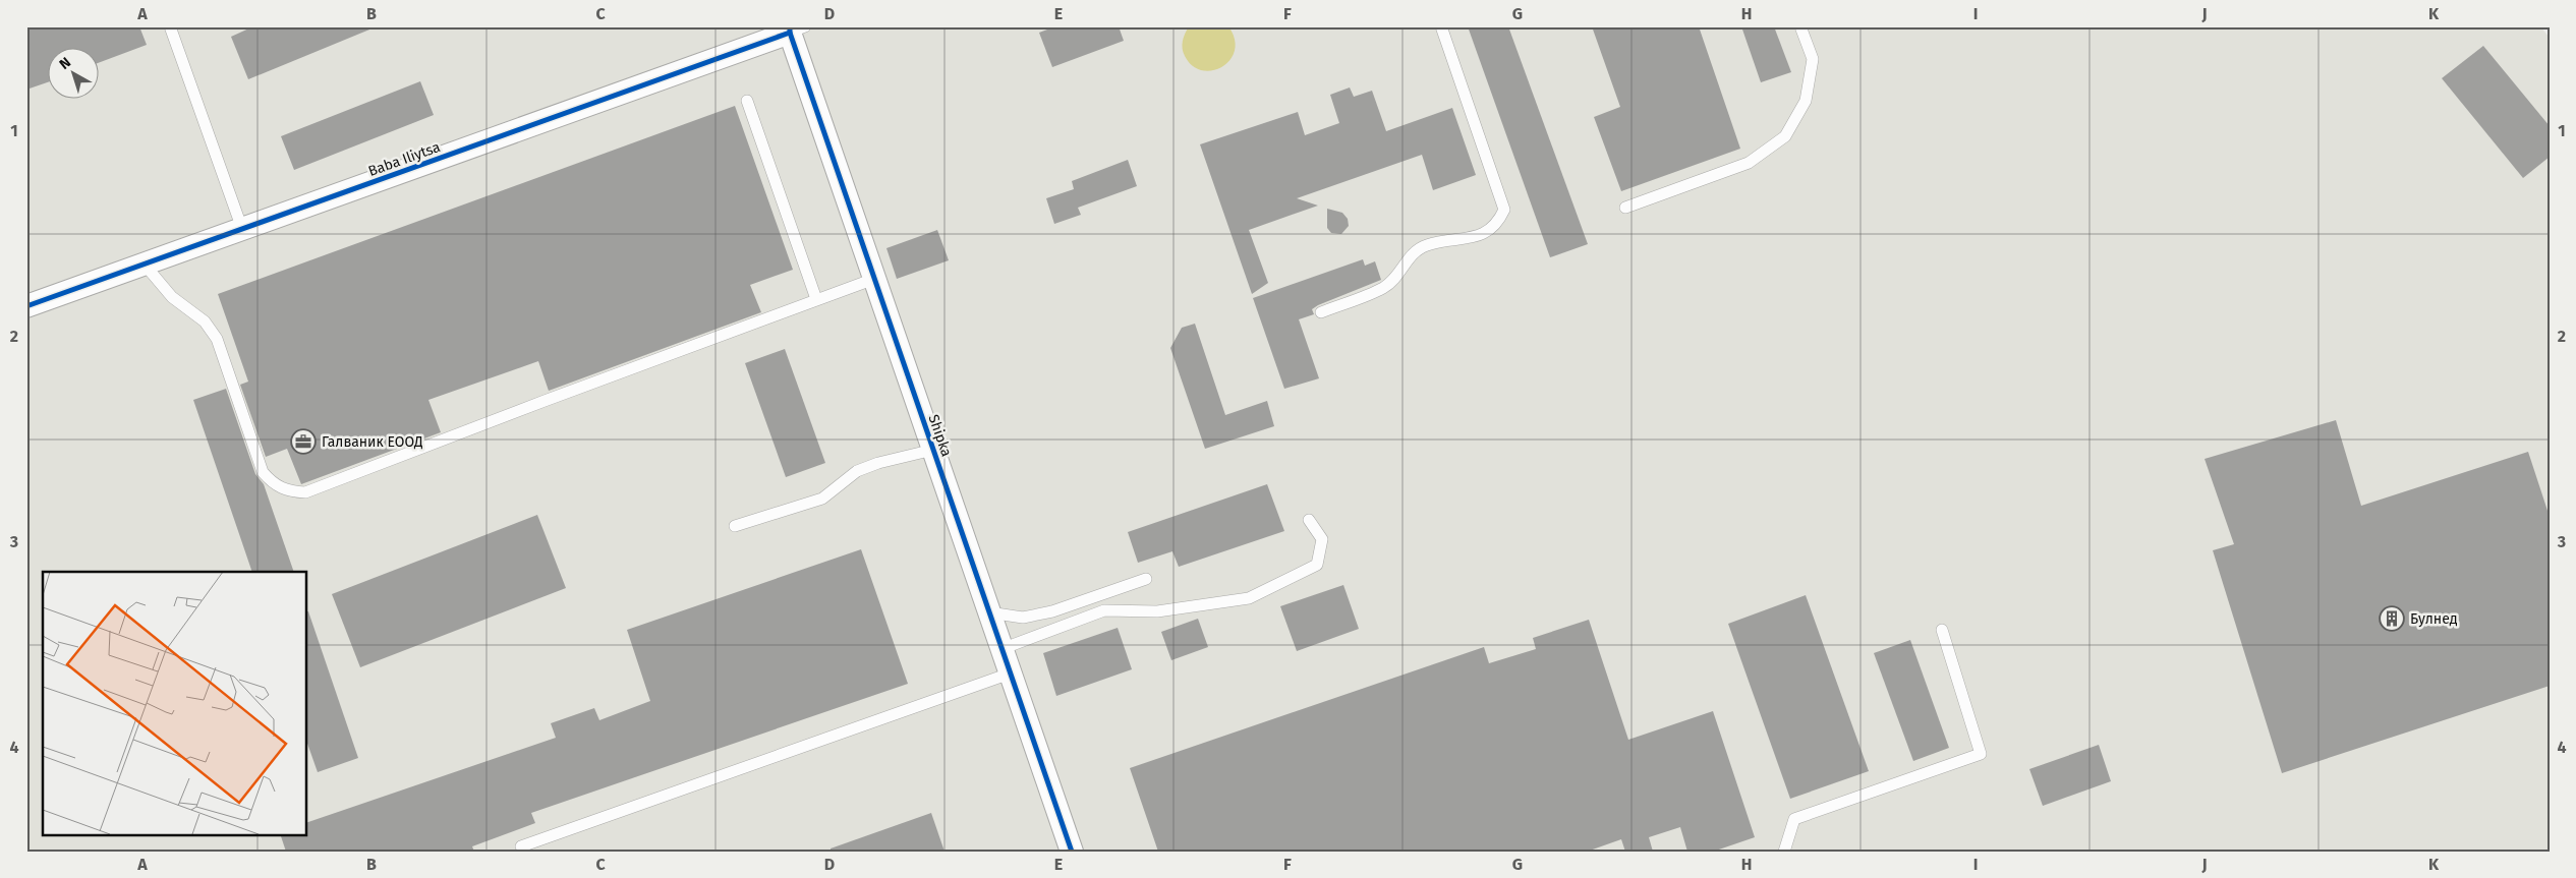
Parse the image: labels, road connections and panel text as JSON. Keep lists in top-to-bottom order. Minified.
{"streets":{"street":["Baba Iliytsa","Shipka"]},"crossings":[["Baba Iliytsa","Shipka"]],"places":{"office":["Галваник ЕООД"],"building":["Булнед"]},"north":"top left","grid":{"columns":["A","B","C","D","E","F","G","H","I","J","K"],"rows":["1","2","3","4"]}}
